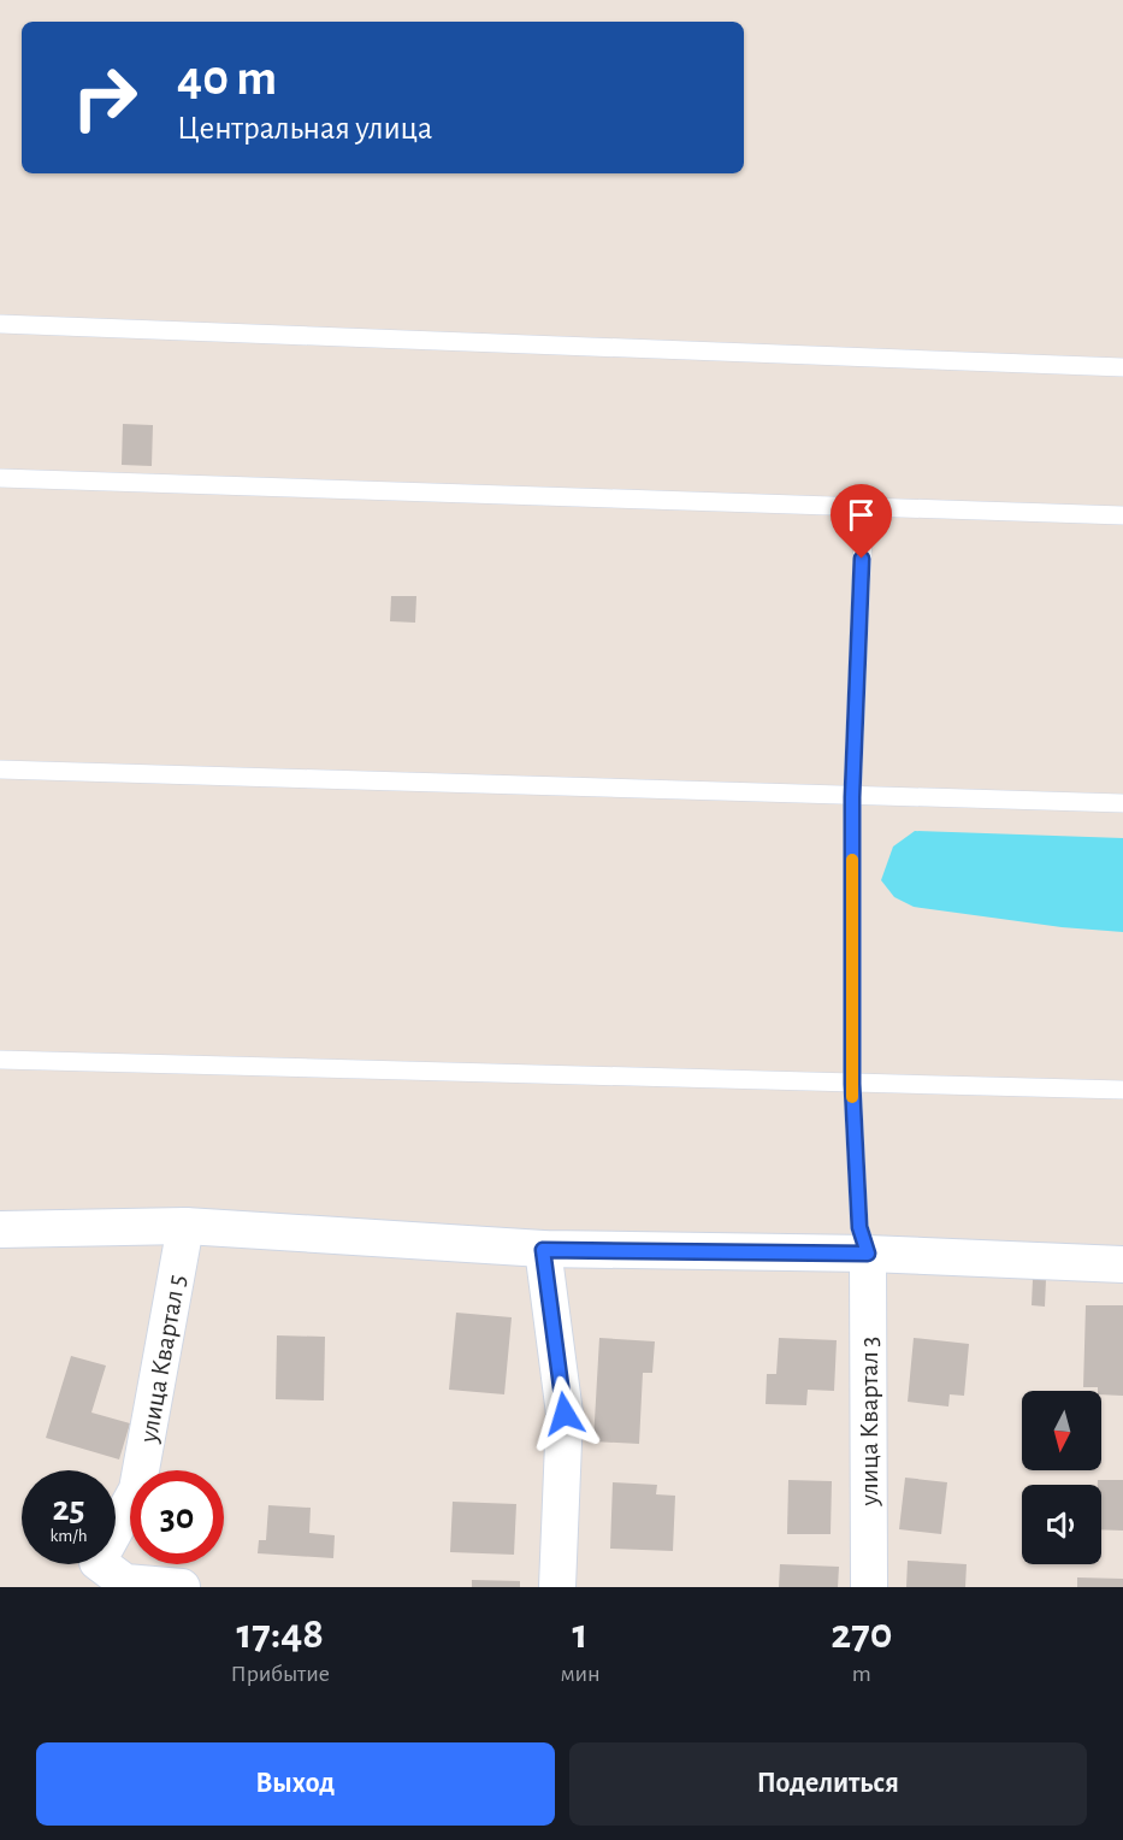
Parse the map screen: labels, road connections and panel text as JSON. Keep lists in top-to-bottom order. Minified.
{"streets":{"street":["улица Квартал 5","улица Квартал 3"]},"north":"bottom","page":{"turn":["40 m","Центральная улица"],"speed":"25 km/h","limit":"30","eta":["17:48","Прибытие","1","мин","270","m"],"buttons":["Выход","Поделиться"]}}
